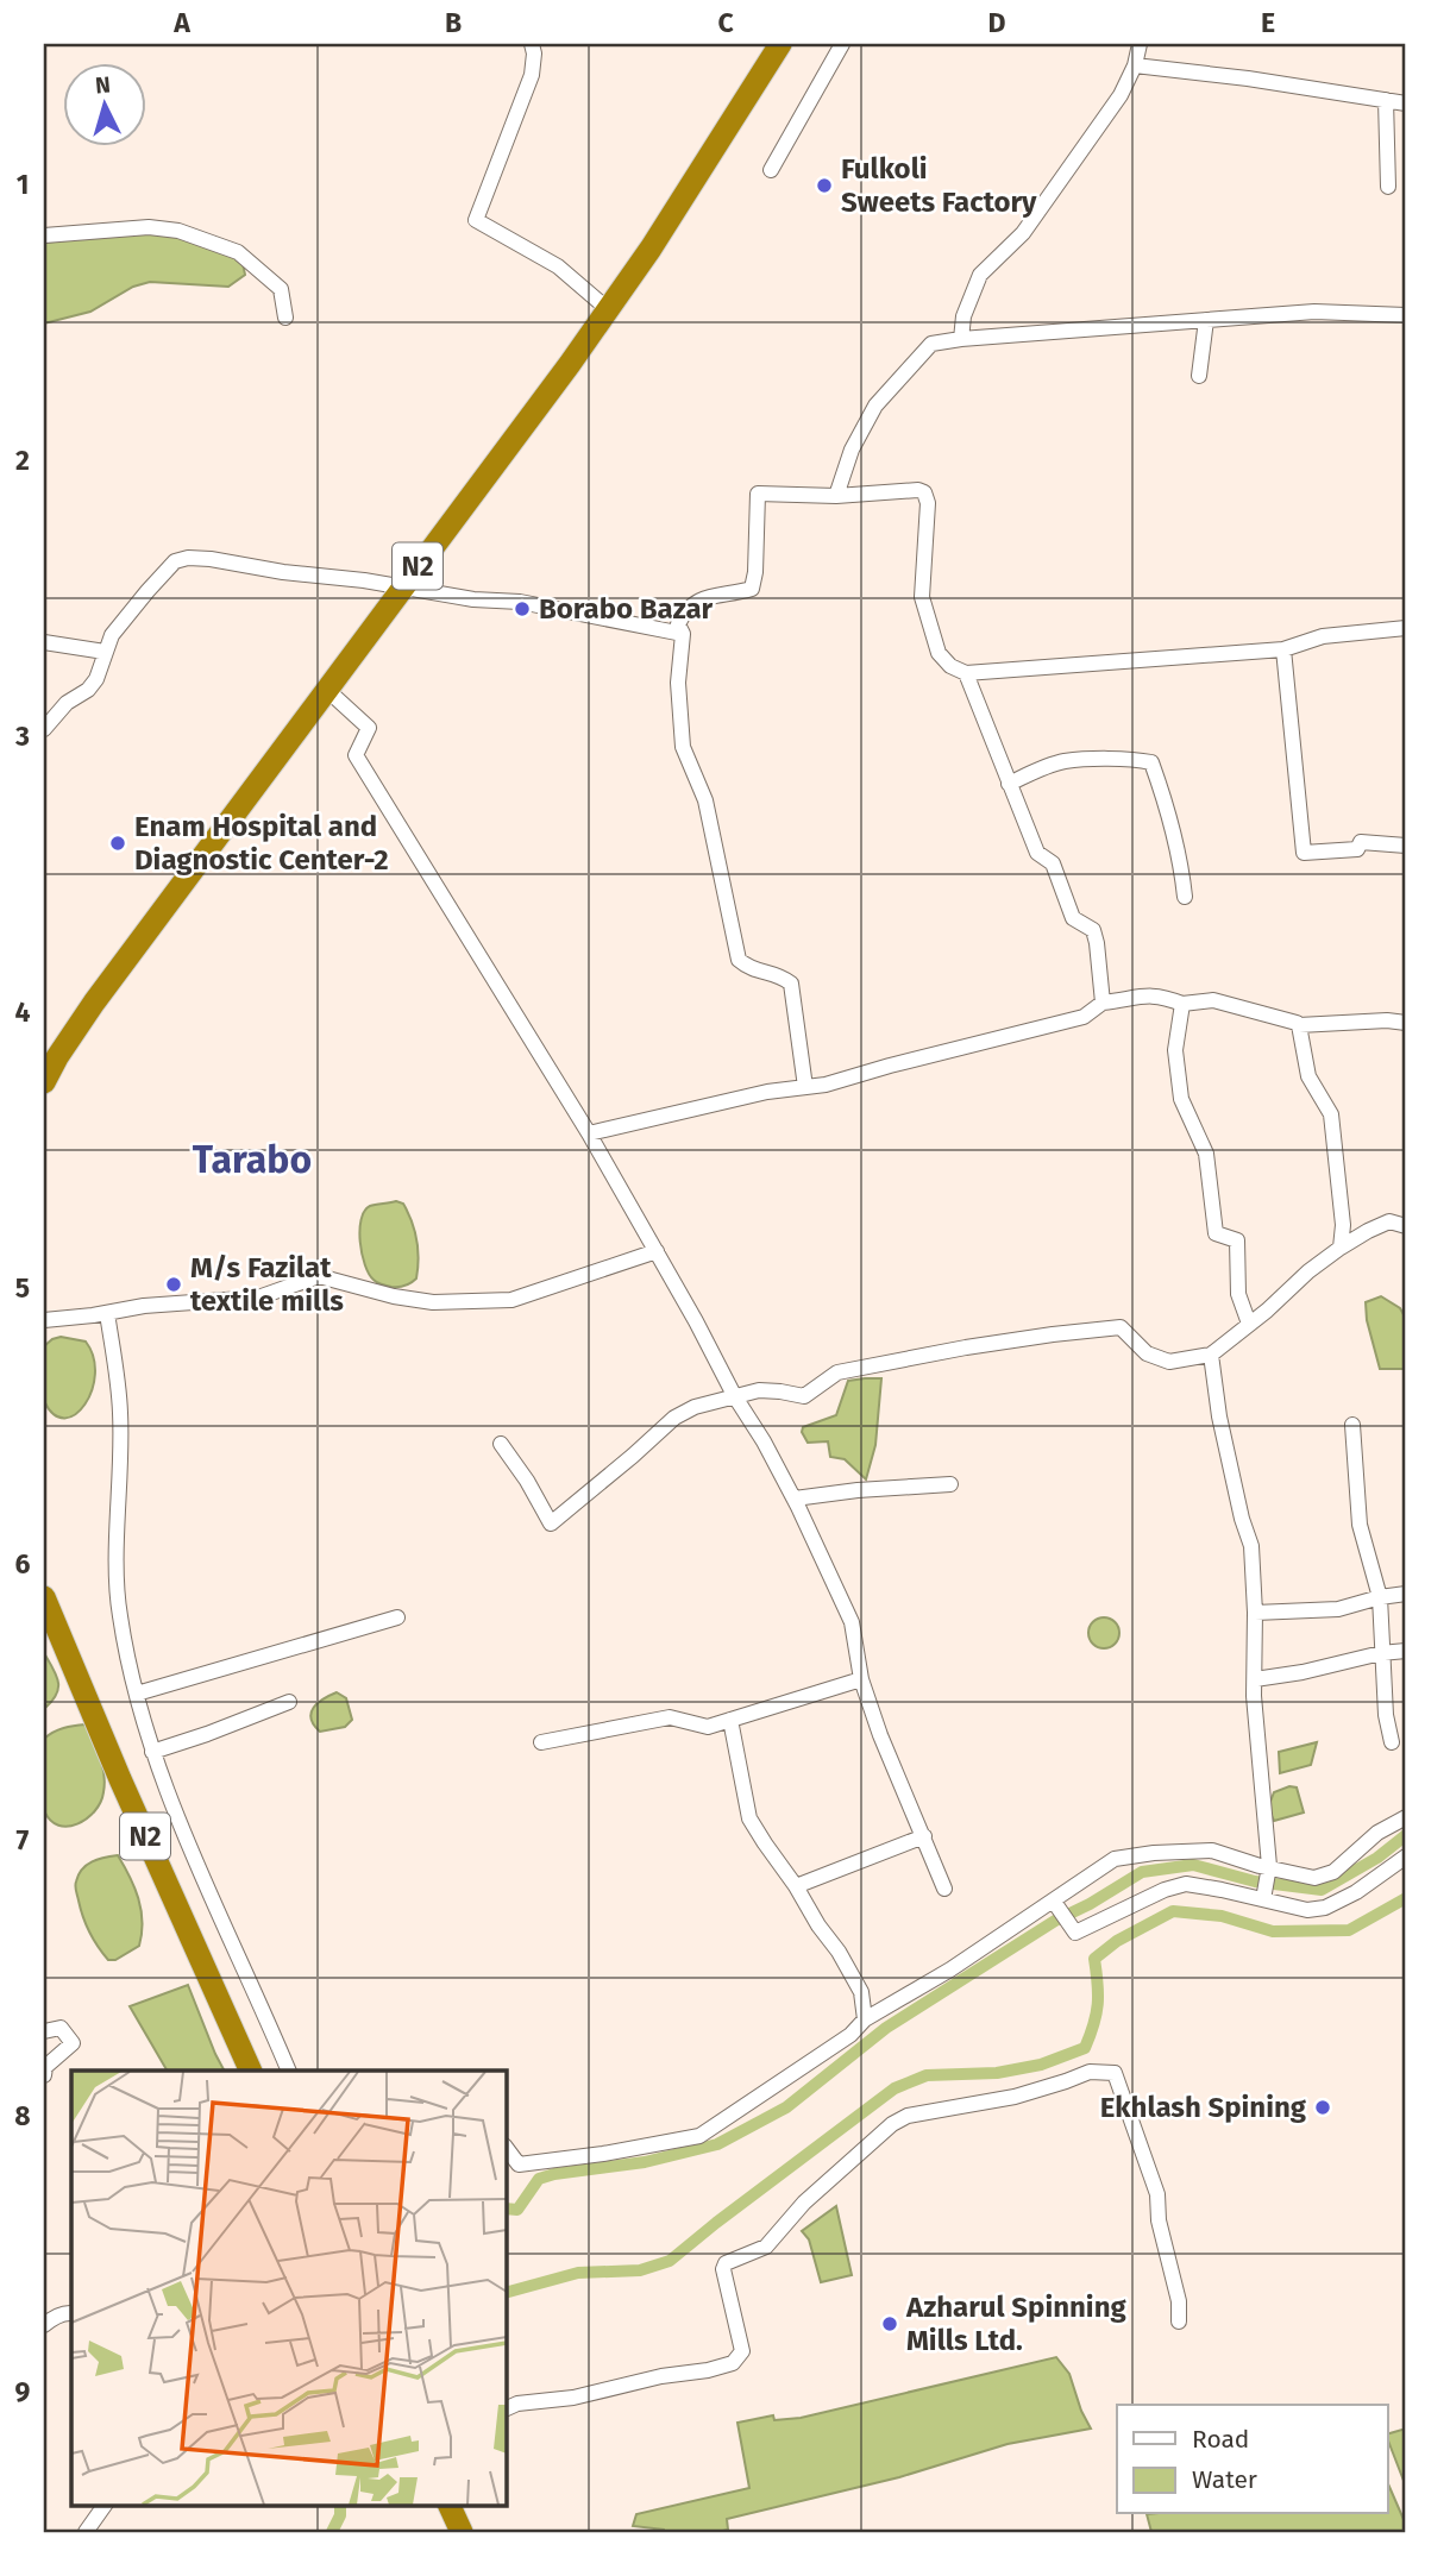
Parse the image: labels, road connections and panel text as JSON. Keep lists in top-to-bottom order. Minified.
{"streets":{"highway":["N2"]},"districts":["Tarabo"],"places":["Fulkoli Sweets Factory","Borabo Bazar","Enam Hospital and Diagnostic Center-2","M/s Fazilat textile mills","Ekhlash Spining","Azharul Spinning Mills Ltd."],"legend":["Road","Water"],"north":"top","grid":{"columns":["A","B","C","D","E"],"rows":["1","2","3","4","5","6","7","8","9"]}}
